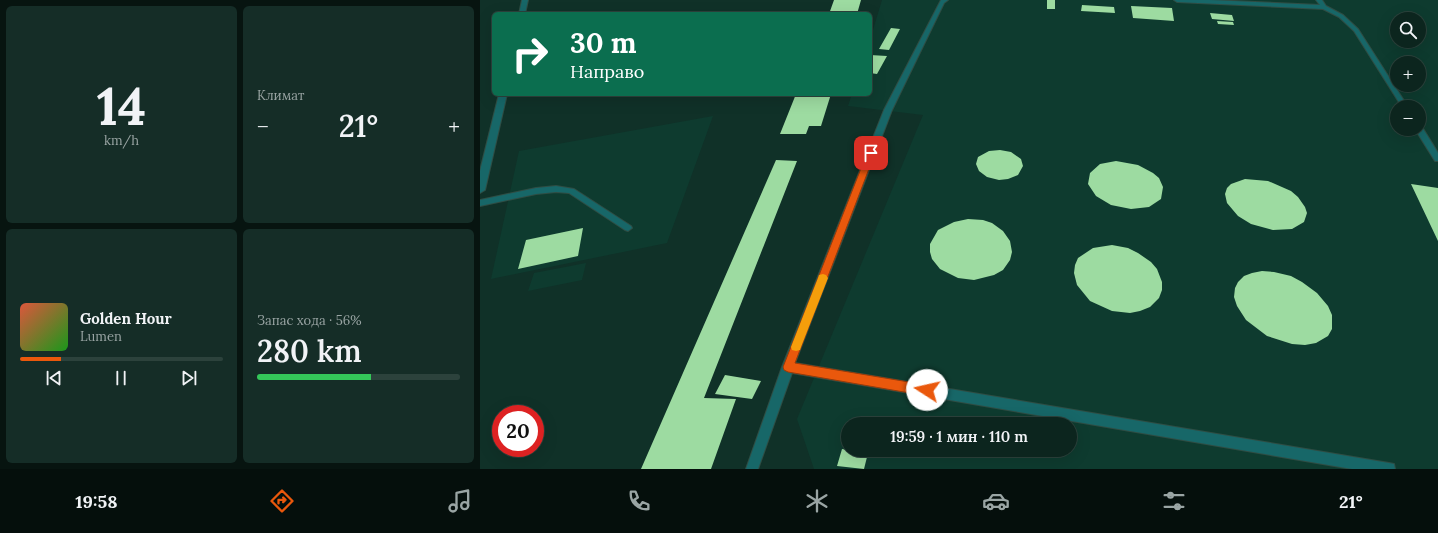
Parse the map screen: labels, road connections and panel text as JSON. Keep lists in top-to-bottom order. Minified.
{"page":{"tile":[["14","km/h"],"Климат",["Запас хода · 56%","280 km"]],"map_buttons":["+","−"],"turn":["30 m","Направо"],"heat":["−","21°","+"],"song":["Golden Hour","Lumen"],"limit":"20","trip":"19:59 · 1 мин · 110 m","tabs":["19:58","21°"]}}
